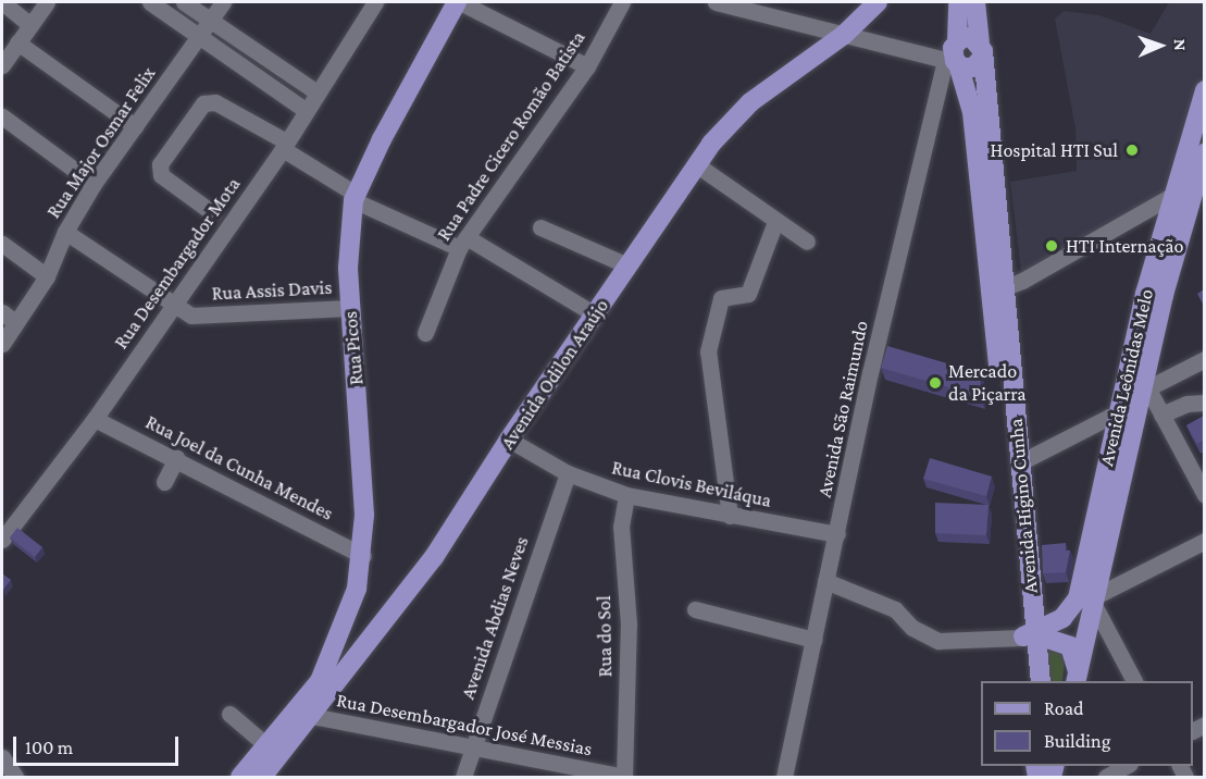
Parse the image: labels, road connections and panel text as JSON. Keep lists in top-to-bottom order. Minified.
{"streets":{"main road":["Rua Picos","Avenida Odilon Araújo","Avenida Leônidas Melo","Avenida Higino Cunha"],"street":["Rua Padre Cicero Romão Batista","Rua Major Osmar Felix","Rua Desembargador Mota","Rua Assis Davis","Avenida São Raimundo","Rua Joel da Cunha Mendes","Rua Clovis Beviláqua","Avenida Abdias Neves","Rua do Sol","Rua Desembargador José Messias"]},"crossings":[["Rua Major Osmar Felix","Rua Assis Davis"],["Rua Desembargador Mota","Rua Assis Davis"],["Rua Desembargador Mota","Rua Joel da Cunha Mendes"],["Rua Assis Davis","Rua Picos"],["Rua Picos","Avenida Odilon Araújo"],["Rua Picos","Rua Joel da Cunha Mendes"],["Rua Picos","Rua Desembargador José Messias"],["Avenida Odilon Araújo","Rua Clovis Beviláqua"],["Avenida Odilon Araújo","Rua Desembargador José Messias"],["Avenida Leônidas Melo","Avenida Higino Cunha"],["Avenida São Raimundo","Rua Clovis Beviláqua"],["Avenida São Raimundo","Avenida Higino Cunha"],["Rua Clovis Beviláqua","Avenida Abdias Neves"],["Rua Clovis Beviláqua","Rua do Sol"],["Avenida Abdias Neves","Rua Desembargador José Messias"],["Rua do Sol","Rua Desembargador José Messias"]],"places":["Hospital HTI Sul","HTI Internação","Mercado da Piçarra"],"legend":["Road","Building"],"scale_bar":"100 m","north":"right"}
